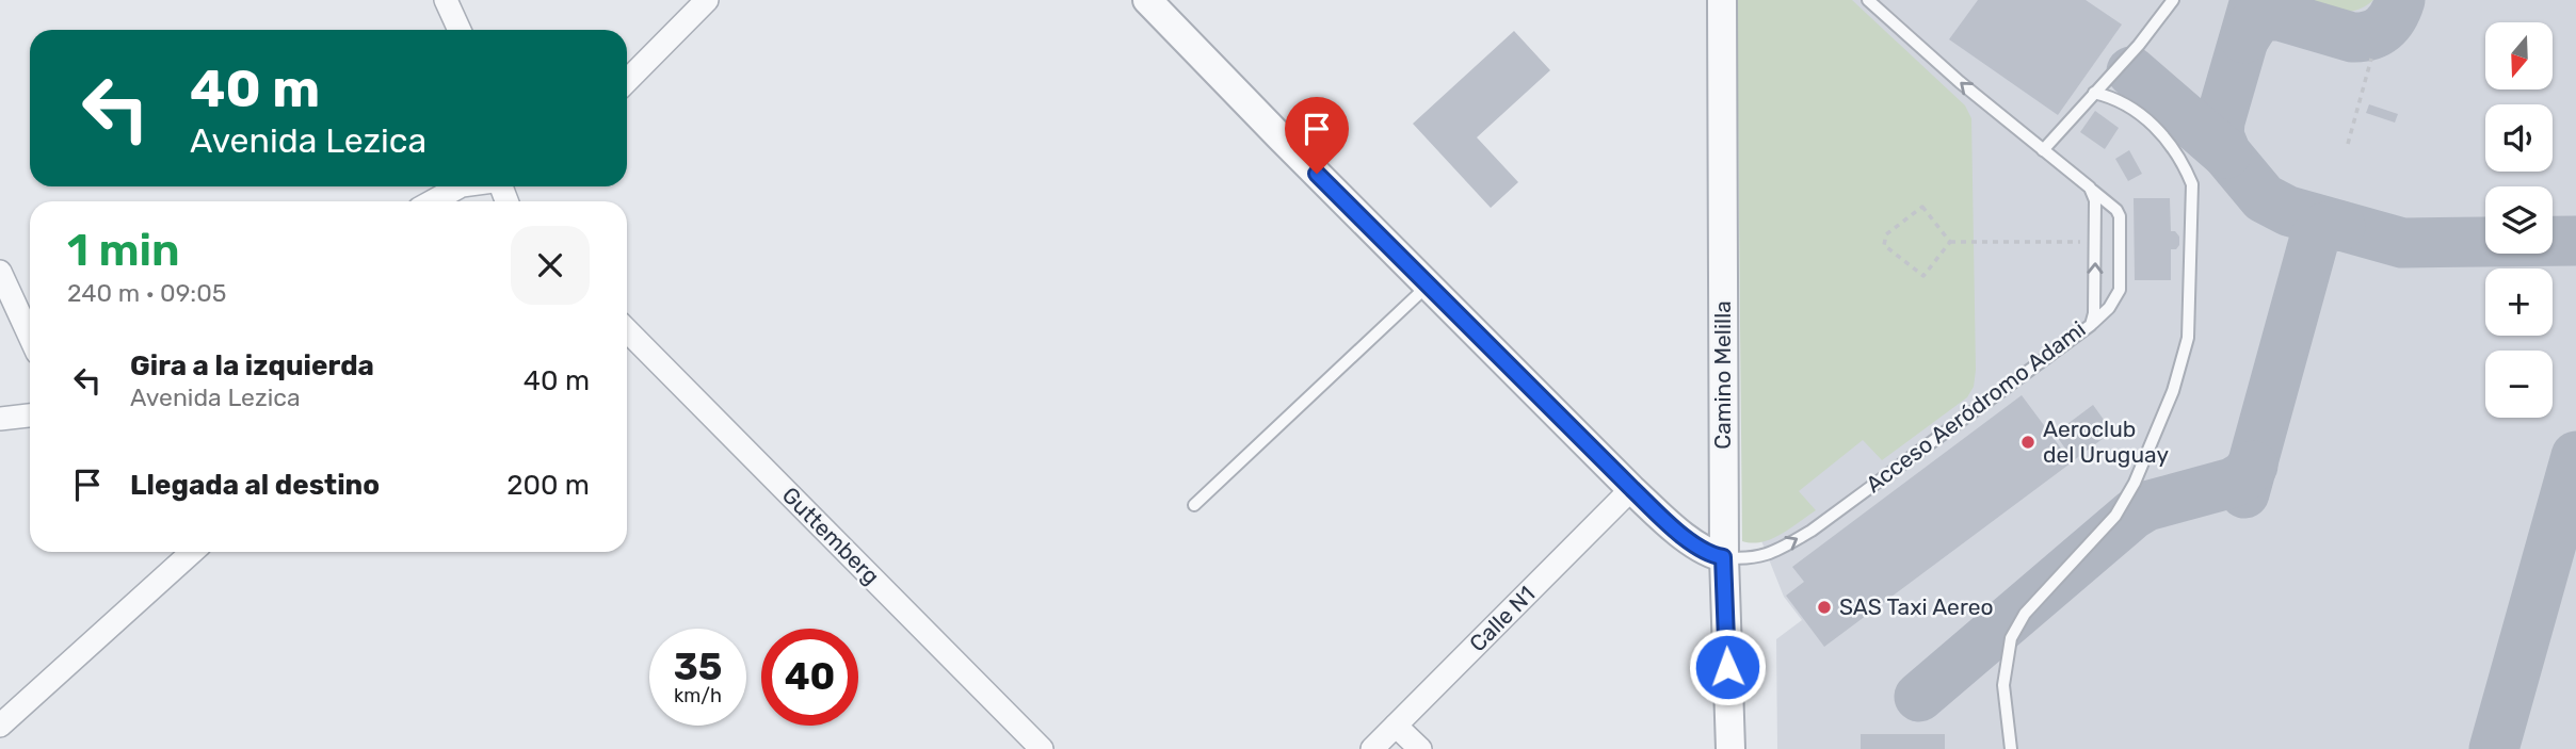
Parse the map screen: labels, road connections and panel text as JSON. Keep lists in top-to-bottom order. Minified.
{"streets":{"street":["Camino Melilla","Guttemberg","Calle N1"],"lane":["Acceso Aeródromo Adami"]},"crossings":[["Camino Melilla","Acceso Aeródromo Adami"]],"one_way":["Acceso Aeródromo Adami"],"places":["Aeroclub del Uruguay","SAS Taxi Aereo"],"north":"bottom","page":{"map_buttons":["+","−"],"turn":["40 m","Avenida Lezica"],"heading":["1 min","240 m · 09:05"],"list":[{"name":"Gira a la izquierda","note":"Avenida Lezica","value":"40 m"},{"name":"Llegada al destino","value":"200 m"}],"speed":"35 km/h","limit":"40"}}
